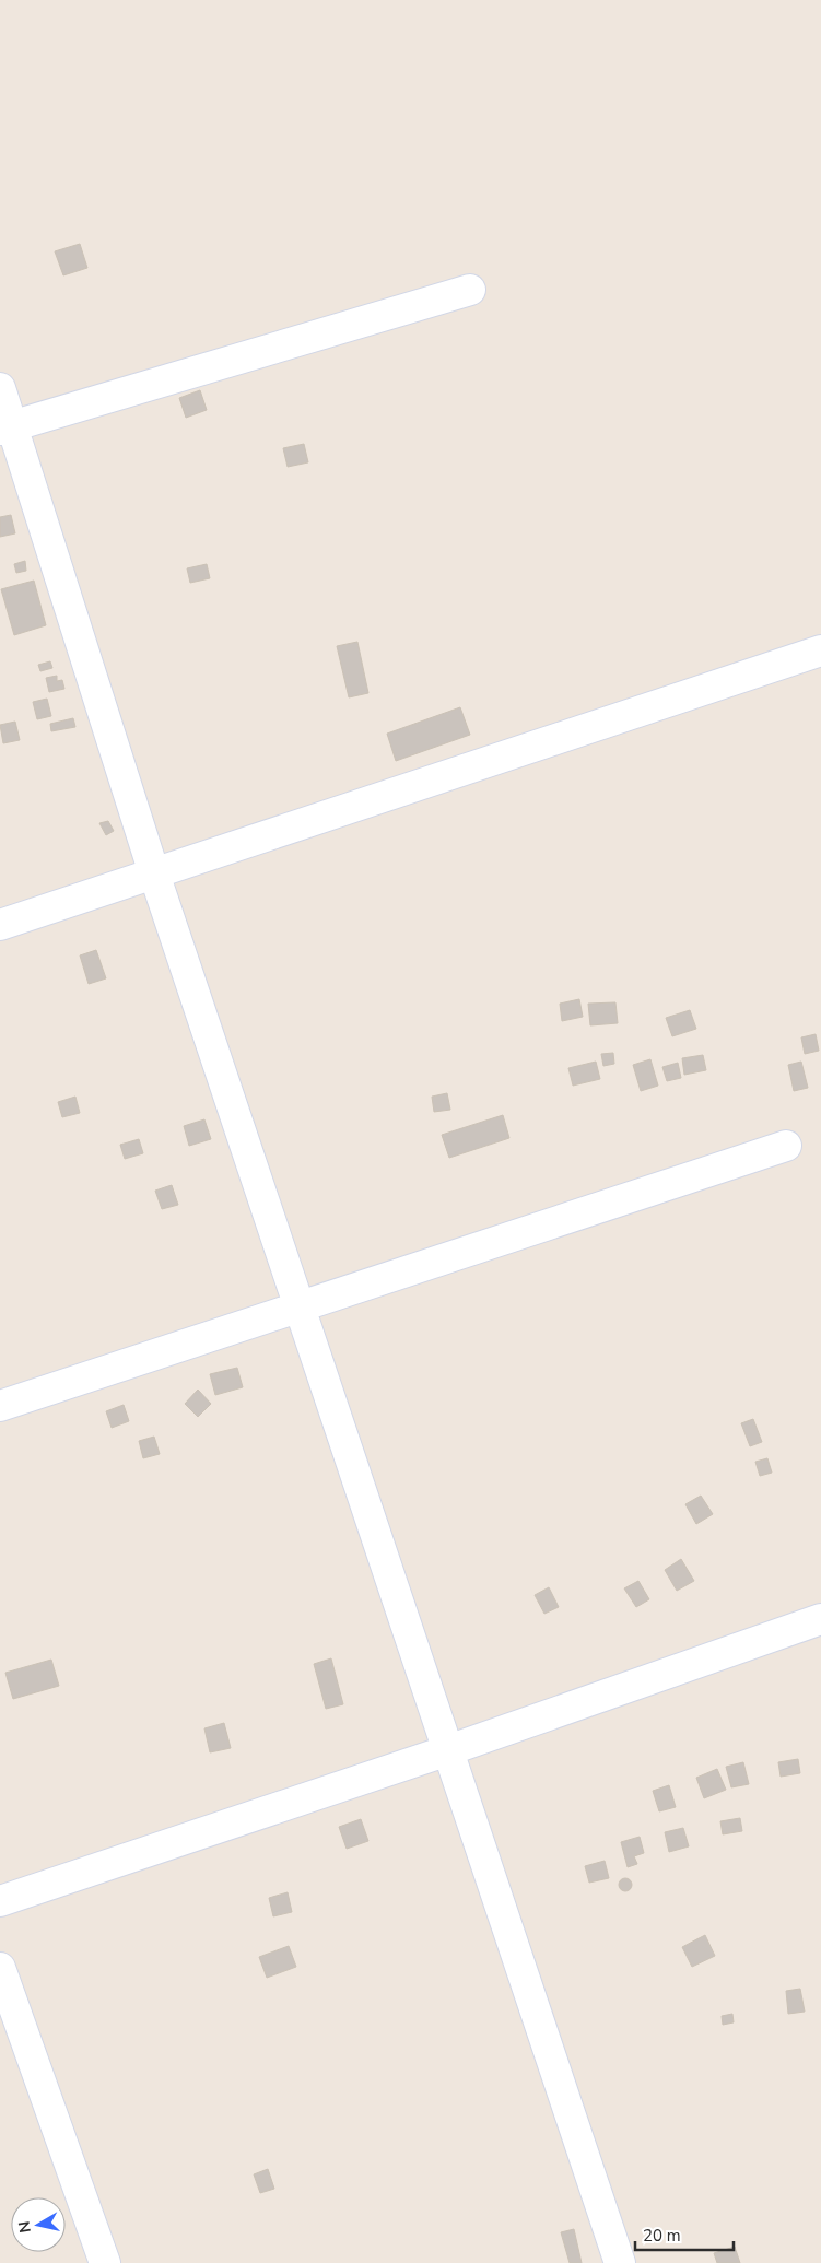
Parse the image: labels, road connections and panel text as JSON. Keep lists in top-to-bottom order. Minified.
{"scale_bar":"20 m","north":"left"}
